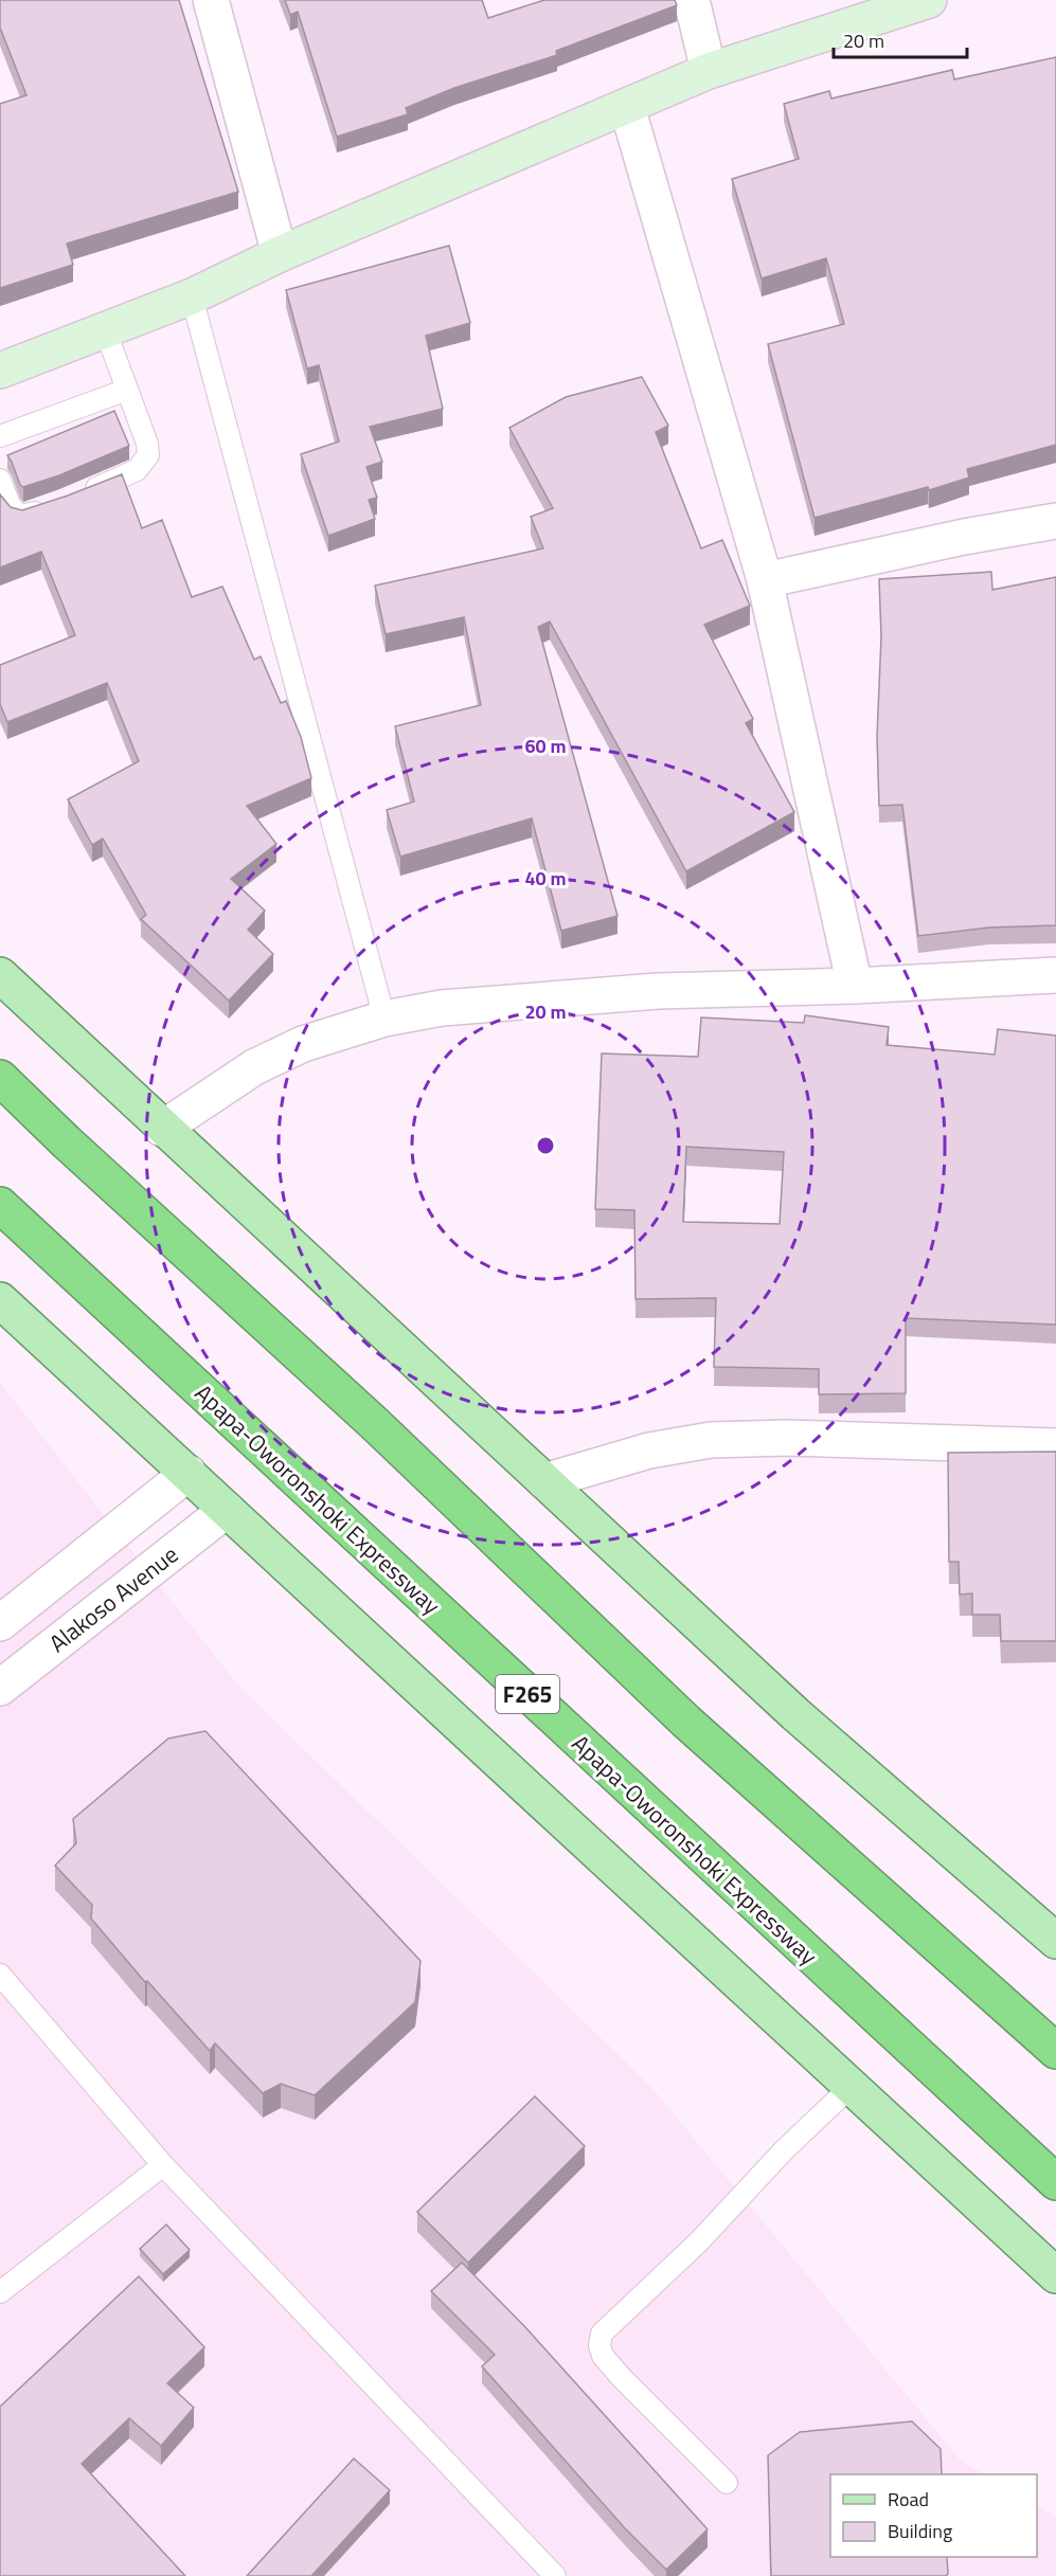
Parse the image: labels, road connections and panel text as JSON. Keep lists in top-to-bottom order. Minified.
{"streets":{"highway":["Apapa-Oworonshoki Expressway","F265"],"street":["Alakoso Avenue"]},"legend":["Road","Building"],"scale_bar":"20 m","rings":["60 m","40 m","20 m"]}
